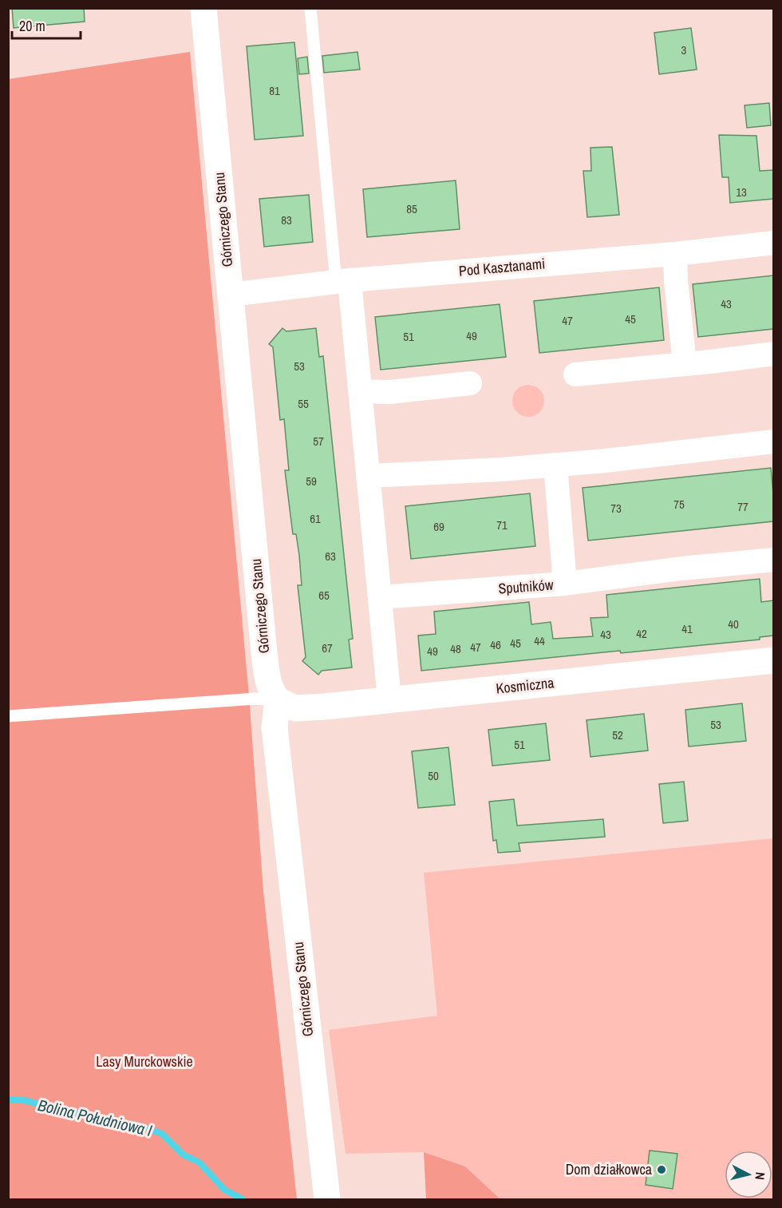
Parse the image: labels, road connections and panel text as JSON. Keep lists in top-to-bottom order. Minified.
{"streets":{"street":["Górniczego Stanu","Pod Kasztanami","Sputników","Kosmiczna"]},"crossings":[["Górniczego Stanu","Pod Kasztanami"],["Górniczego Stanu","Kosmiczna"]],"water":["Bolina Południowa I"],"parks":["Lasy Murckowskie"],"places":["Dom działkowca"],"house_numbers":["3","81","13","85","83","43","45","47","49","51","53","55","57","59","75","77","73","61","71","69","63","65","40","41","42","43","44","45","46","47","67","48","49","53","52","51","50"],"scale_bar":"20 m","north":"right"}
